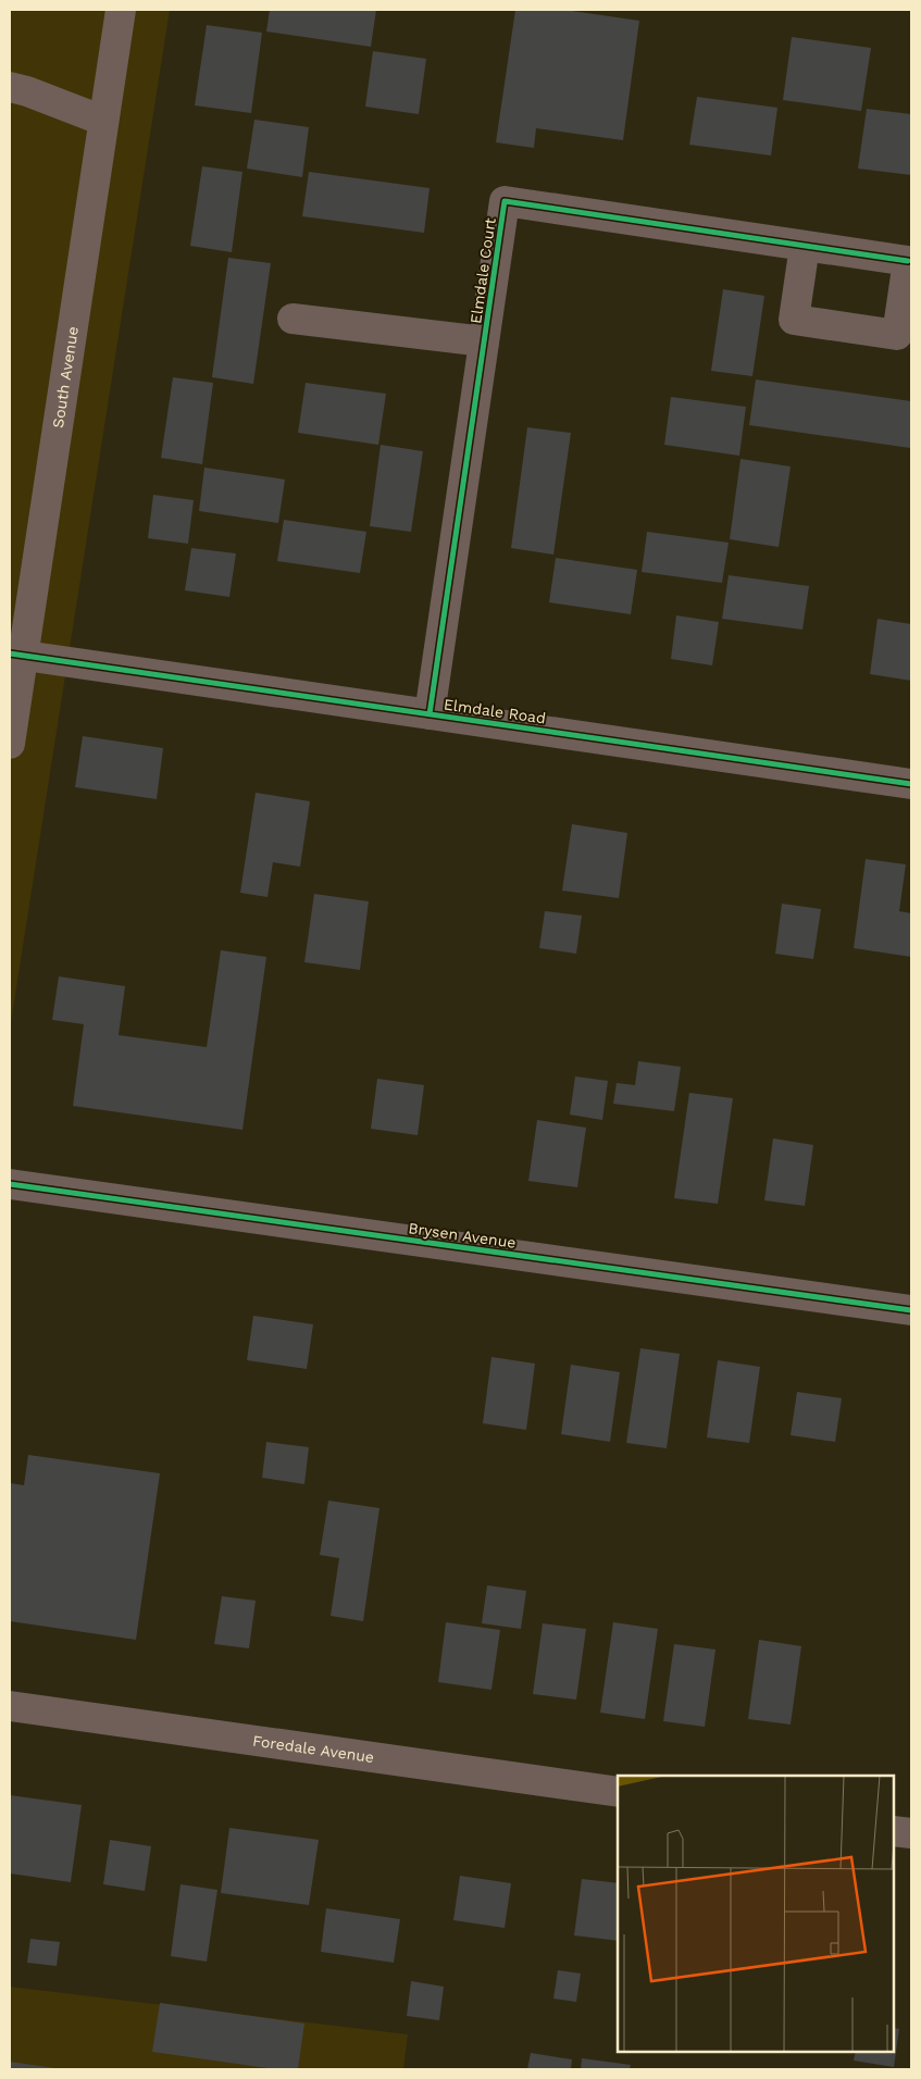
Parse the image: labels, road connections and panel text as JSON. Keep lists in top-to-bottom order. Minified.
{"streets":{"street":["Elmdale Court","South Avenue","Elmdale Road","Brysen Avenue","Foredale Avenue"]},"crossings":[["Elmdale Court","Elmdale Road"],["South Avenue","Elmdale Road"]]}
